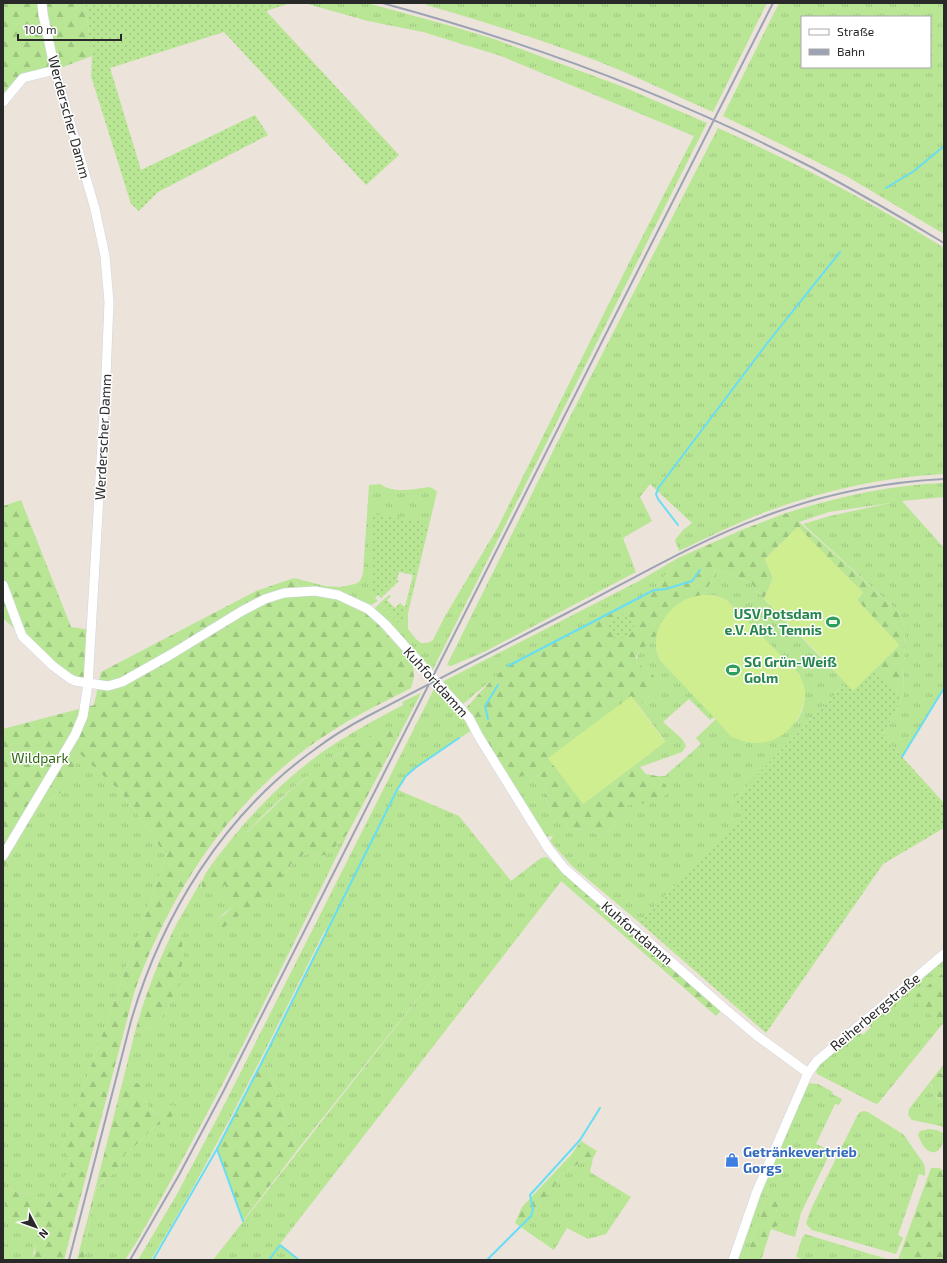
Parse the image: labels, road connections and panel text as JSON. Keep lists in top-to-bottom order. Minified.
{"streets":{"street":["Werderscher Damm","Kuhfortdamm","Reiherbergstraße"]},"crossings":[["Werderscher Damm","Kuhfortdamm"],["Kuhfortdamm","Reiherbergstraße"]],"parks":["Wildpark"],"places":{"sports":["USV Potsdam e.V. Abt. Tennis","SG Grün-Weiß Golm"],"shop":["Getränkevertrieb Gorgs"]},"legend":["Straße","Bahn"],"scale_bar":"100 m","north":"bottom right"}
